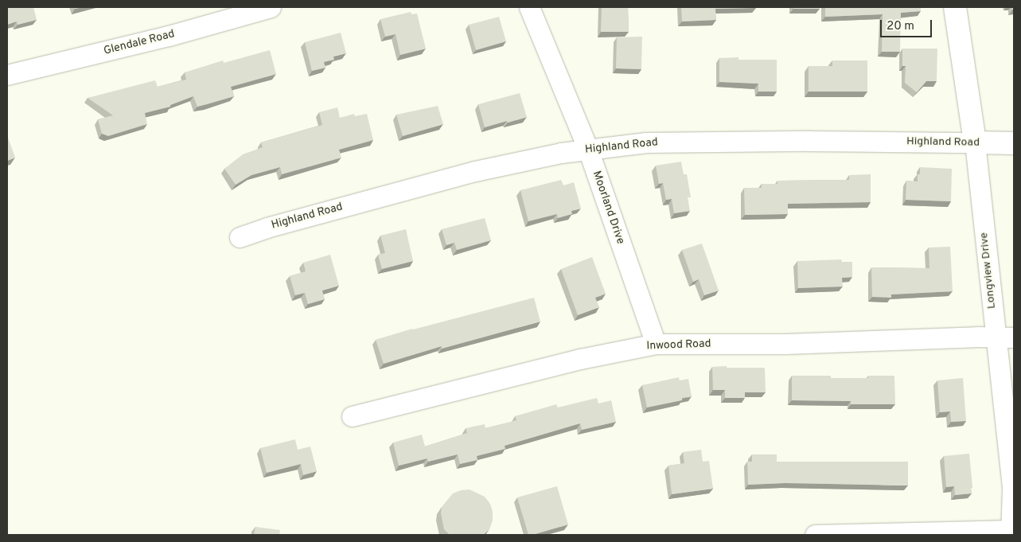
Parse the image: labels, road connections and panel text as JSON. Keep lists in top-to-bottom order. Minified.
{"streets":{"street":["Glendale Road","Highland Road","Moorland Drive","Longview Drive","Inwood Road"]},"crossings":[["Highland Road","Moorland Drive"],["Highland Road","Longview Drive"],["Moorland Drive","Inwood Road"],["Longview Drive","Inwood Road"]],"scale_bar":"20 m"}
